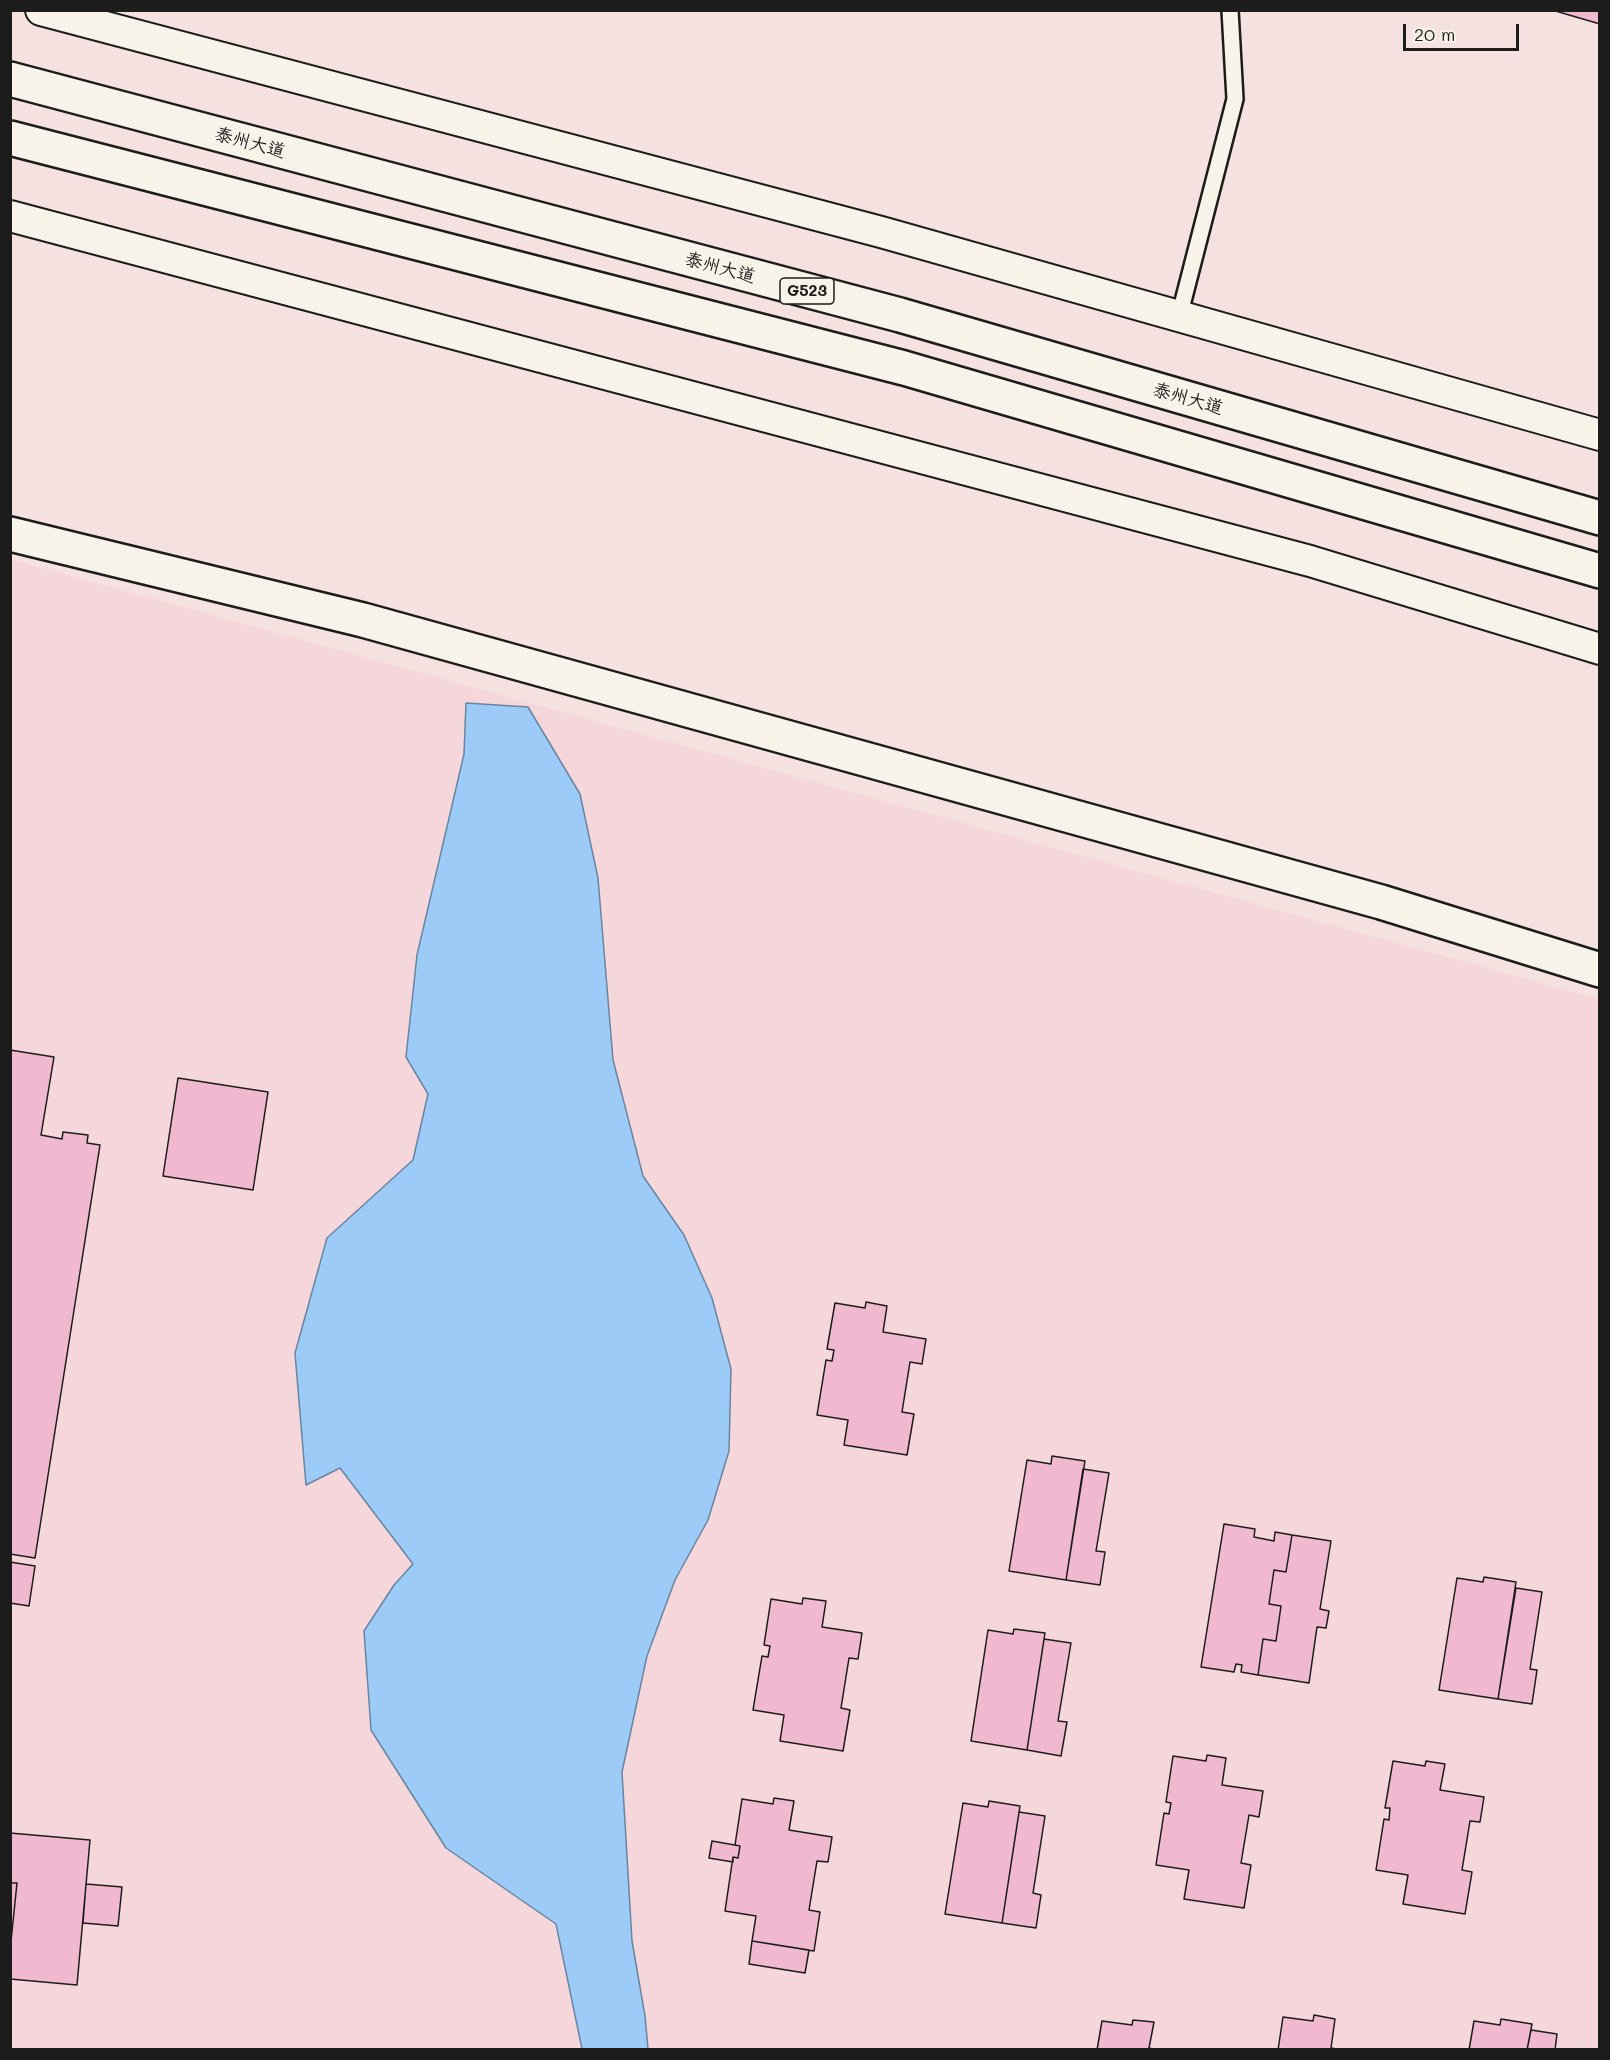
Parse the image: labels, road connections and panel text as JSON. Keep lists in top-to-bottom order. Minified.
{"streets":{"main road":["泰州大道","G523"]},"scale_bar":"20 m"}
